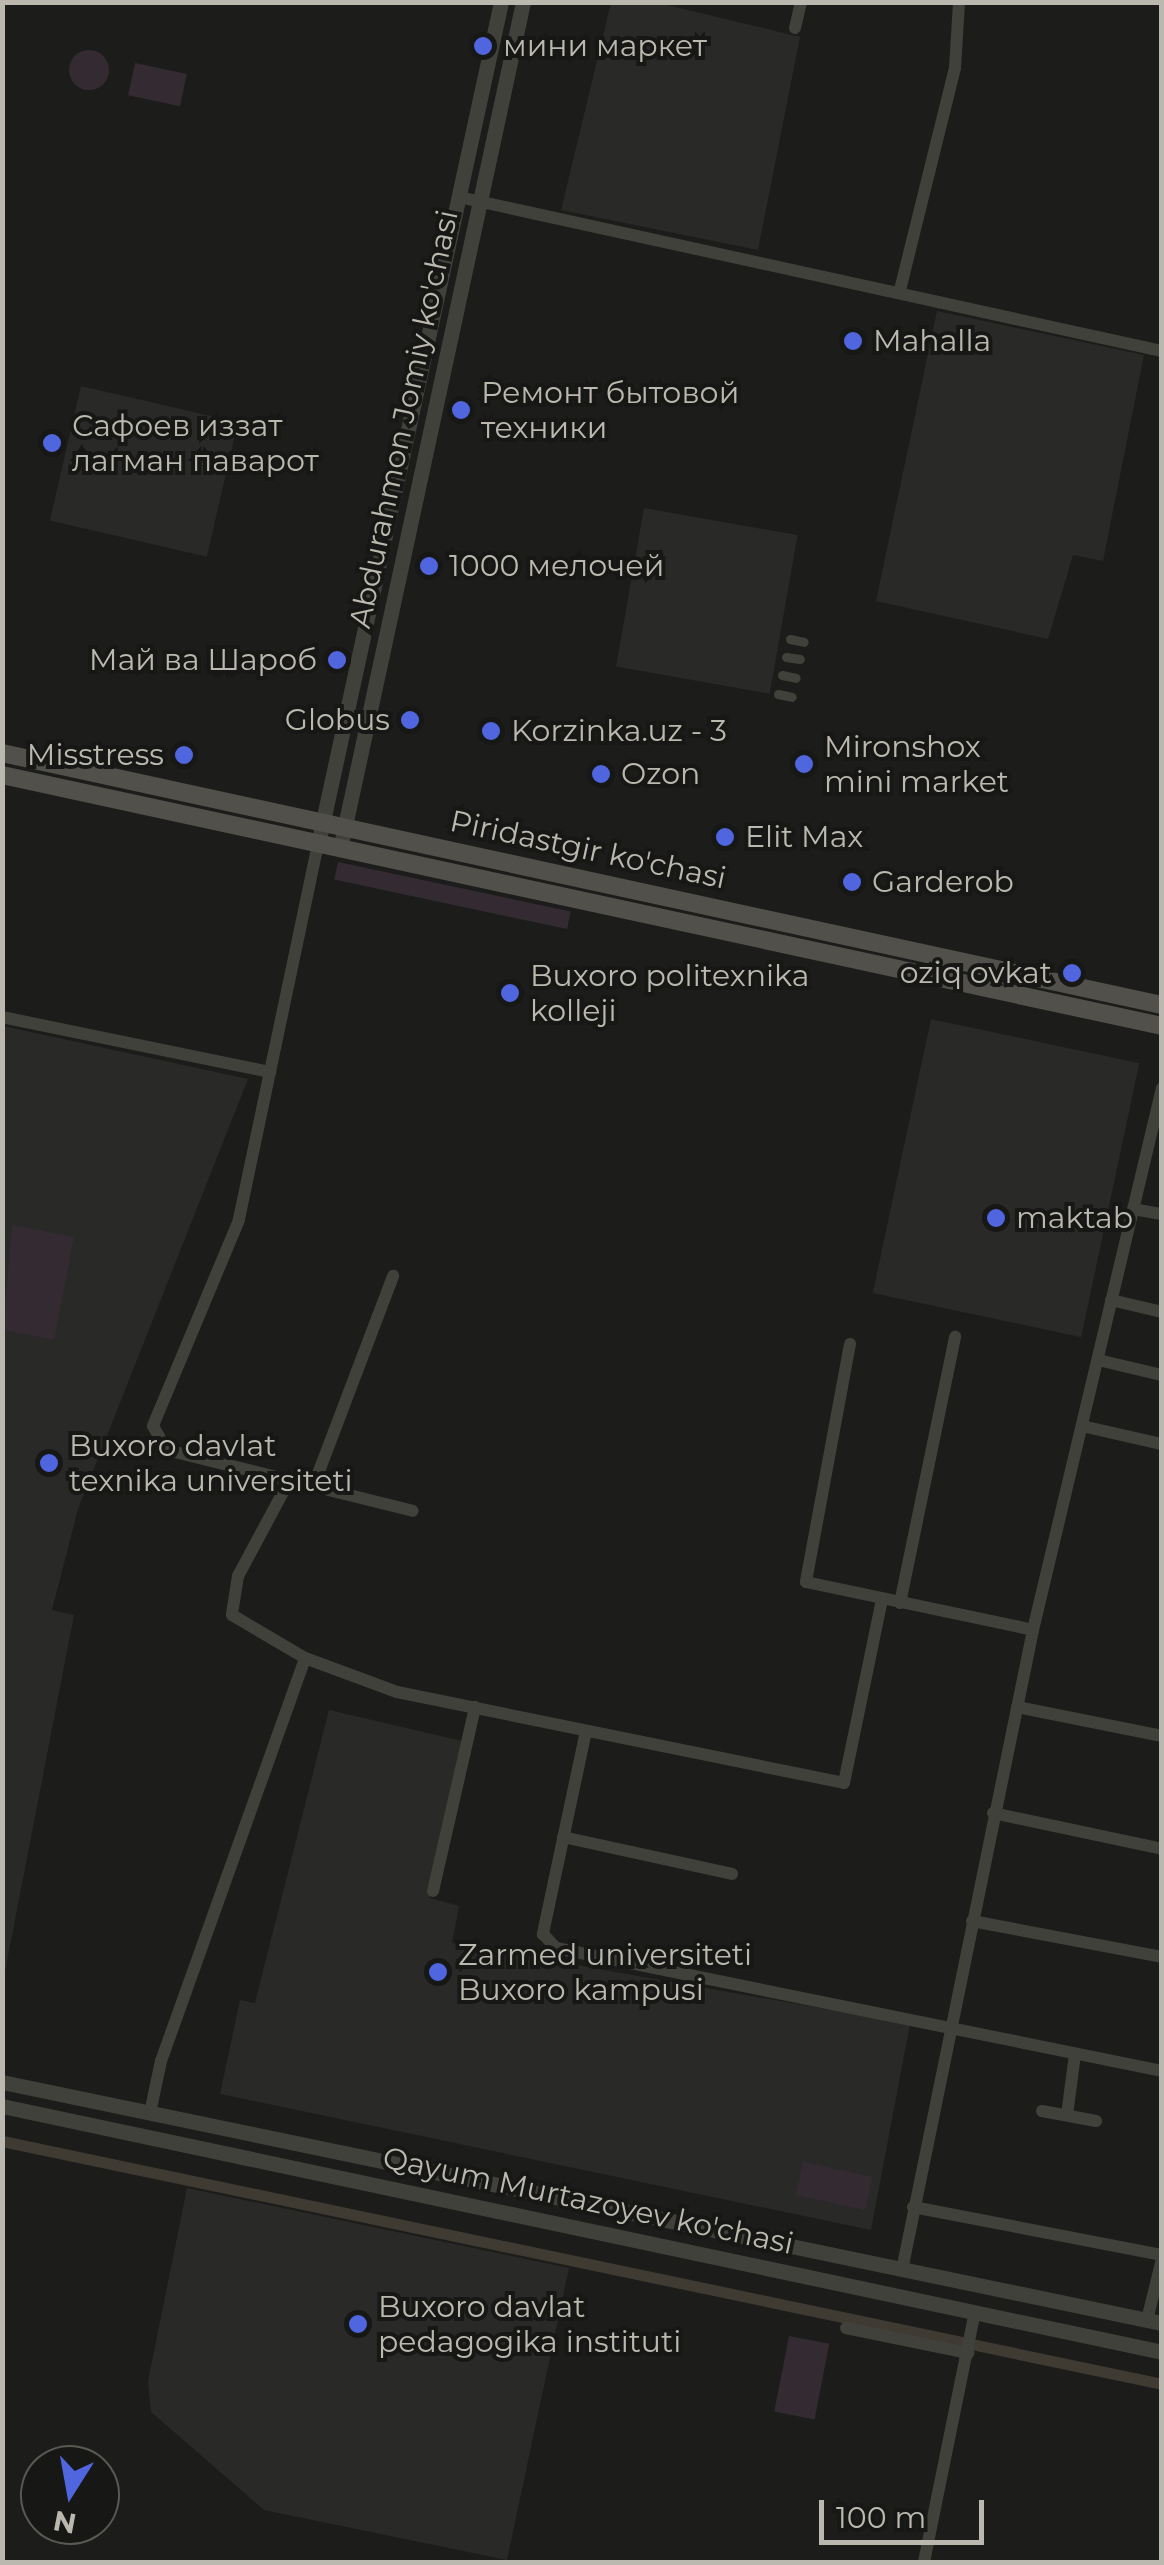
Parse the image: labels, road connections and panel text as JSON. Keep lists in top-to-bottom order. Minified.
{"streets":{"main road":["Piridastgir ko'chasi"],"street":["Abdurahmon Jomiy ko'chasi","Qayum Murtazoyev ko'chasi"]},"crossings":[["Abdurahmon Jomiy ko'chasi","Piridastgir ko'chasi"]],"places":["мини маркет","Mahalla","Ремонт бытовой техники","Сафоев иззат лагман паварот","1000 мелочей","Май ва Шароб","Globus","Korzinka.uz - 3","Misstress","Mironshox mini market","Ozon","Elit Max","Garderob","oziq ovkat","Buxoro politexnika kolleji","maktab","Buxoro davlat texnika universiteti","Zarmed universiteti Buxoro kampusi","Buxoro davlat pedagogika instituti"],"scale_bar":"100 m","north":"bottom"}
